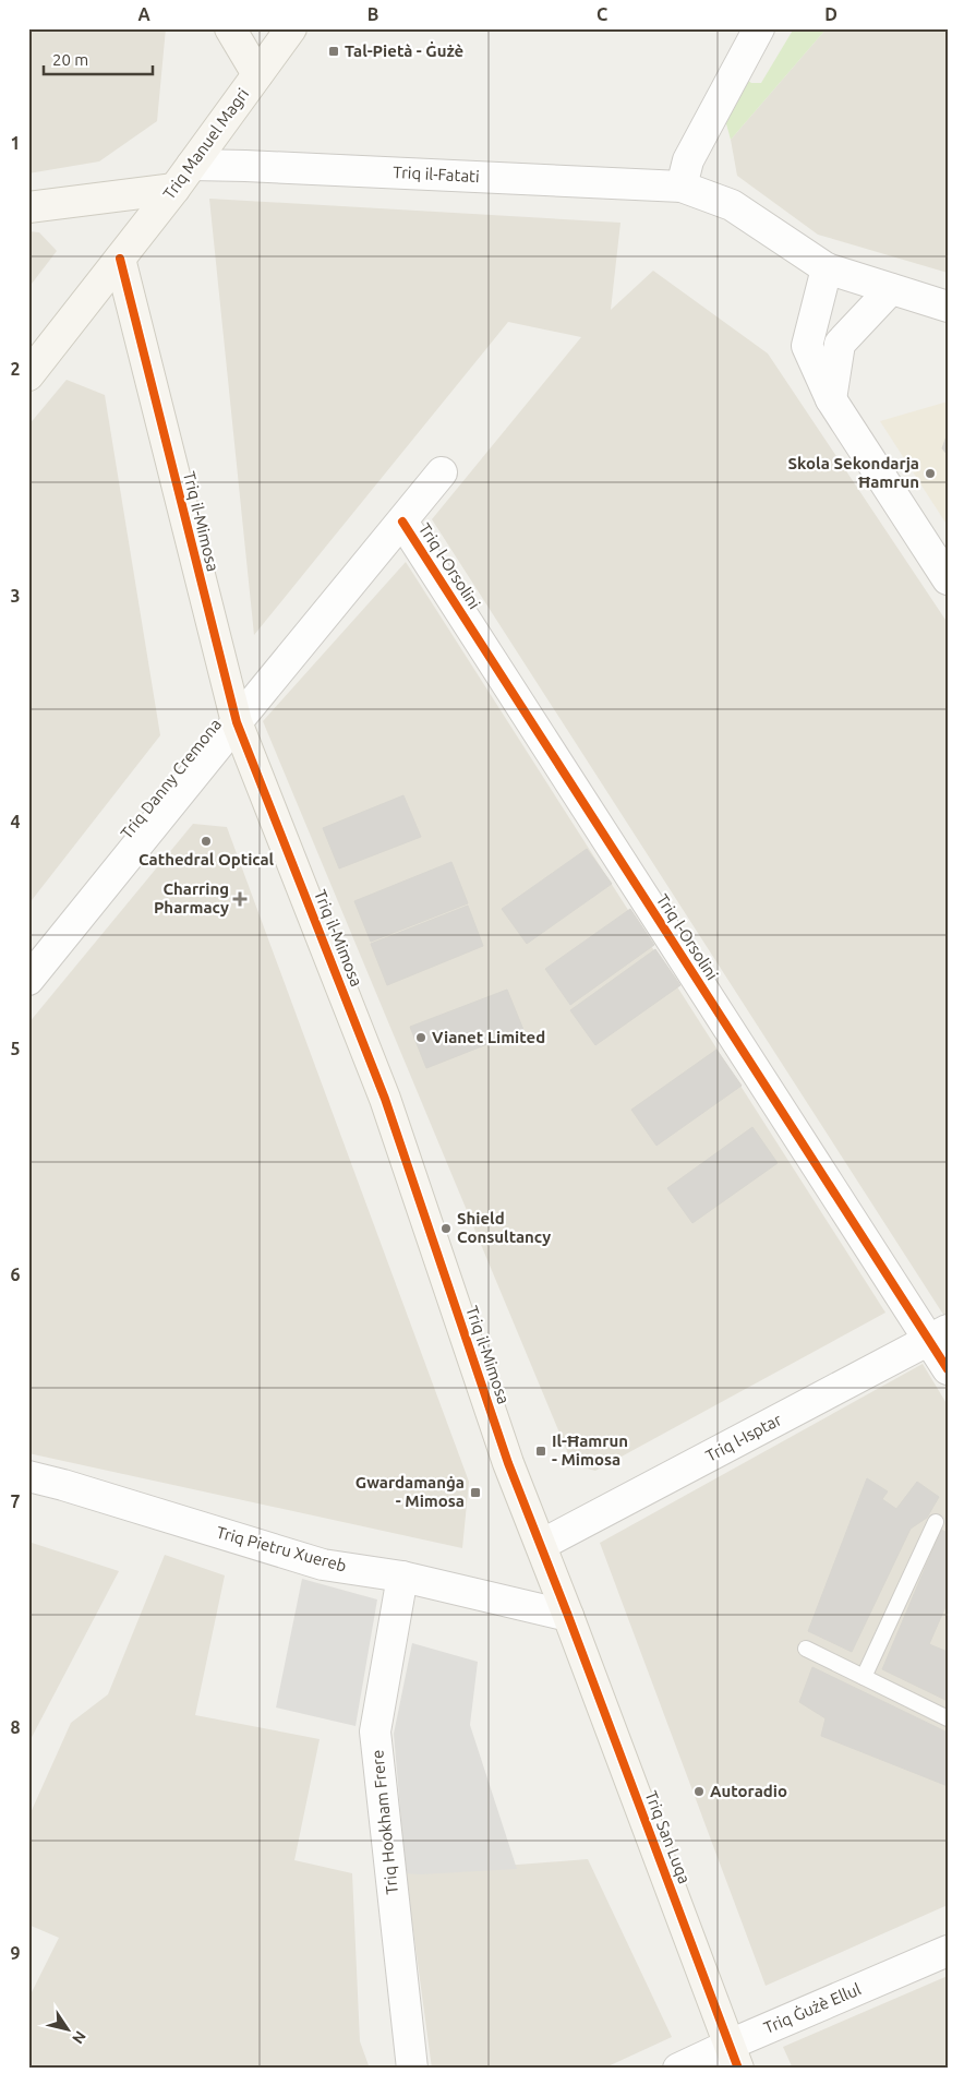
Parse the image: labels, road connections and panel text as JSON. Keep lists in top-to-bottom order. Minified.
{"streets":{"street":["Triq Manuel Magri","Triq il-Fatati","Triq il-Mimosa","Triq l-Orsolini","Triq Danny Cremona","Triq l-Isptar","Triq Pietru Xuereb","Triq Hookham Frere","Triq San Luqa","Triq Ġużè Ellul"]},"crossings":[["Triq Manuel Magri","Triq il-Fatati"],["Triq Manuel Magri","Triq il-Mimosa"],["Triq il-Mimosa","Triq Danny Cremona"],["Triq il-Mimosa","Triq l-Isptar"],["Triq il-Mimosa","Triq Pietru Xuereb"],["Triq il-Mimosa","Triq San Luqa"],["Triq l-Orsolini","Triq Danny Cremona"],["Triq l-Orsolini","Triq l-Isptar"],["Triq Pietru Xuereb","Triq Hookham Frere"],["Triq Pietru Xuereb","Triq San Luqa"],["Triq San Luqa","Triq Ġużè Ellul"]],"places":{"transit":["Tal-Pietà - Ġużè","Il-Ħamrun - Mimosa","Gwardamanġa - Mimosa"],"other":["Skola Sekondarja Ħamrun","Cathedral Optical","Vianet Limited","Shield Consultancy","Autoradio"],"health":["Charring Pharmacy"]},"scale_bar":"20 m","north":"bottom right","grid":{"columns":["A","B","C","D"],"rows":["1","2","3","4","5","6","7","8","9"]}}
